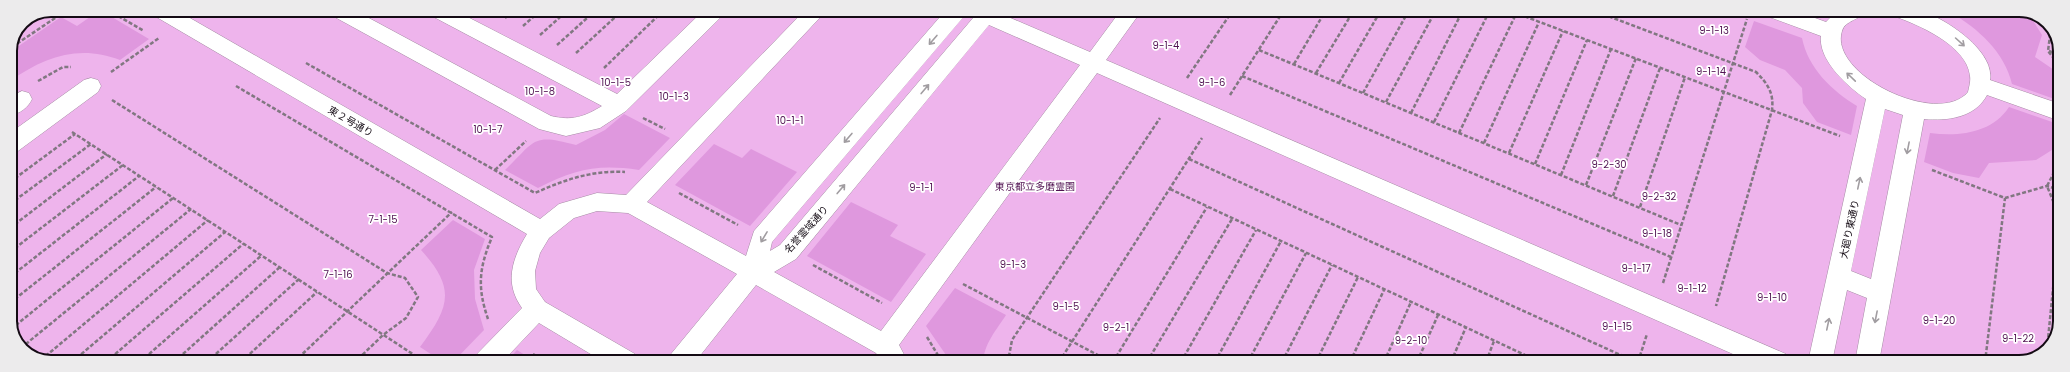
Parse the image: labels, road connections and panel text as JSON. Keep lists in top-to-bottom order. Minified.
{"streets":{"lane":["東２号通り","名誉霊域通り","大廻り東通り"]},"parks":["9-1-13","9-1-4","9-1-14","10-1-5","9-1-6","10-1-8","10-1-3","10-1-1","10-1-7","9-2-30","東京都立多磨霊園","9-1-1","9-2-32","7-1-15","9-1-18","9-1-3","9-1-17","7-1-16","9-1-12","9-1-10","9-1-5","9-1-20","9-1-15","9-2-1","9-1-22","9-2-10"]}
